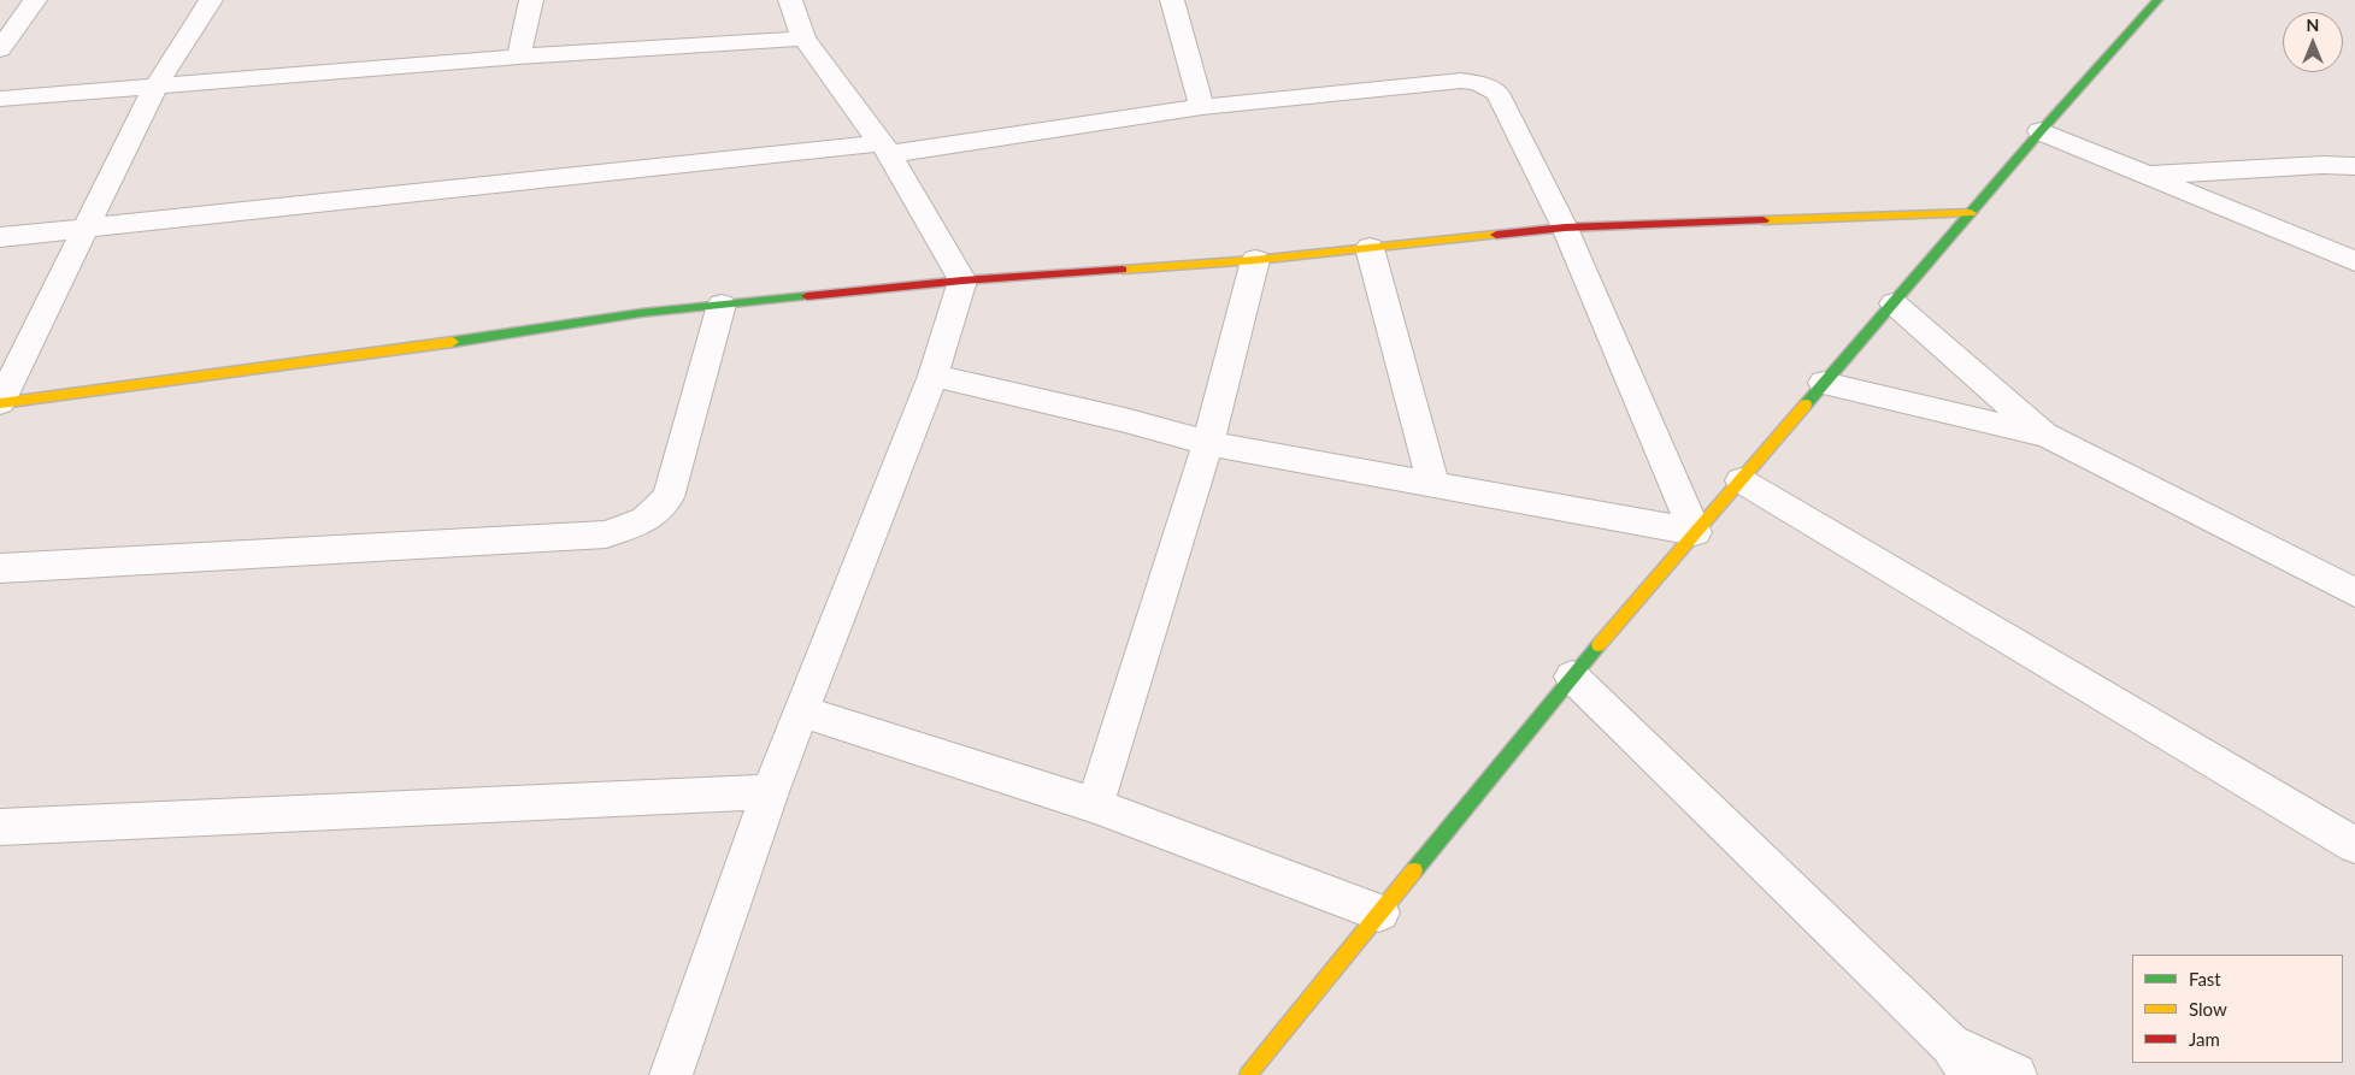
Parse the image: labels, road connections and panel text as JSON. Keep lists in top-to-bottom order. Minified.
{"legend":["Fast","Slow","Jam"],"north":"top"}
